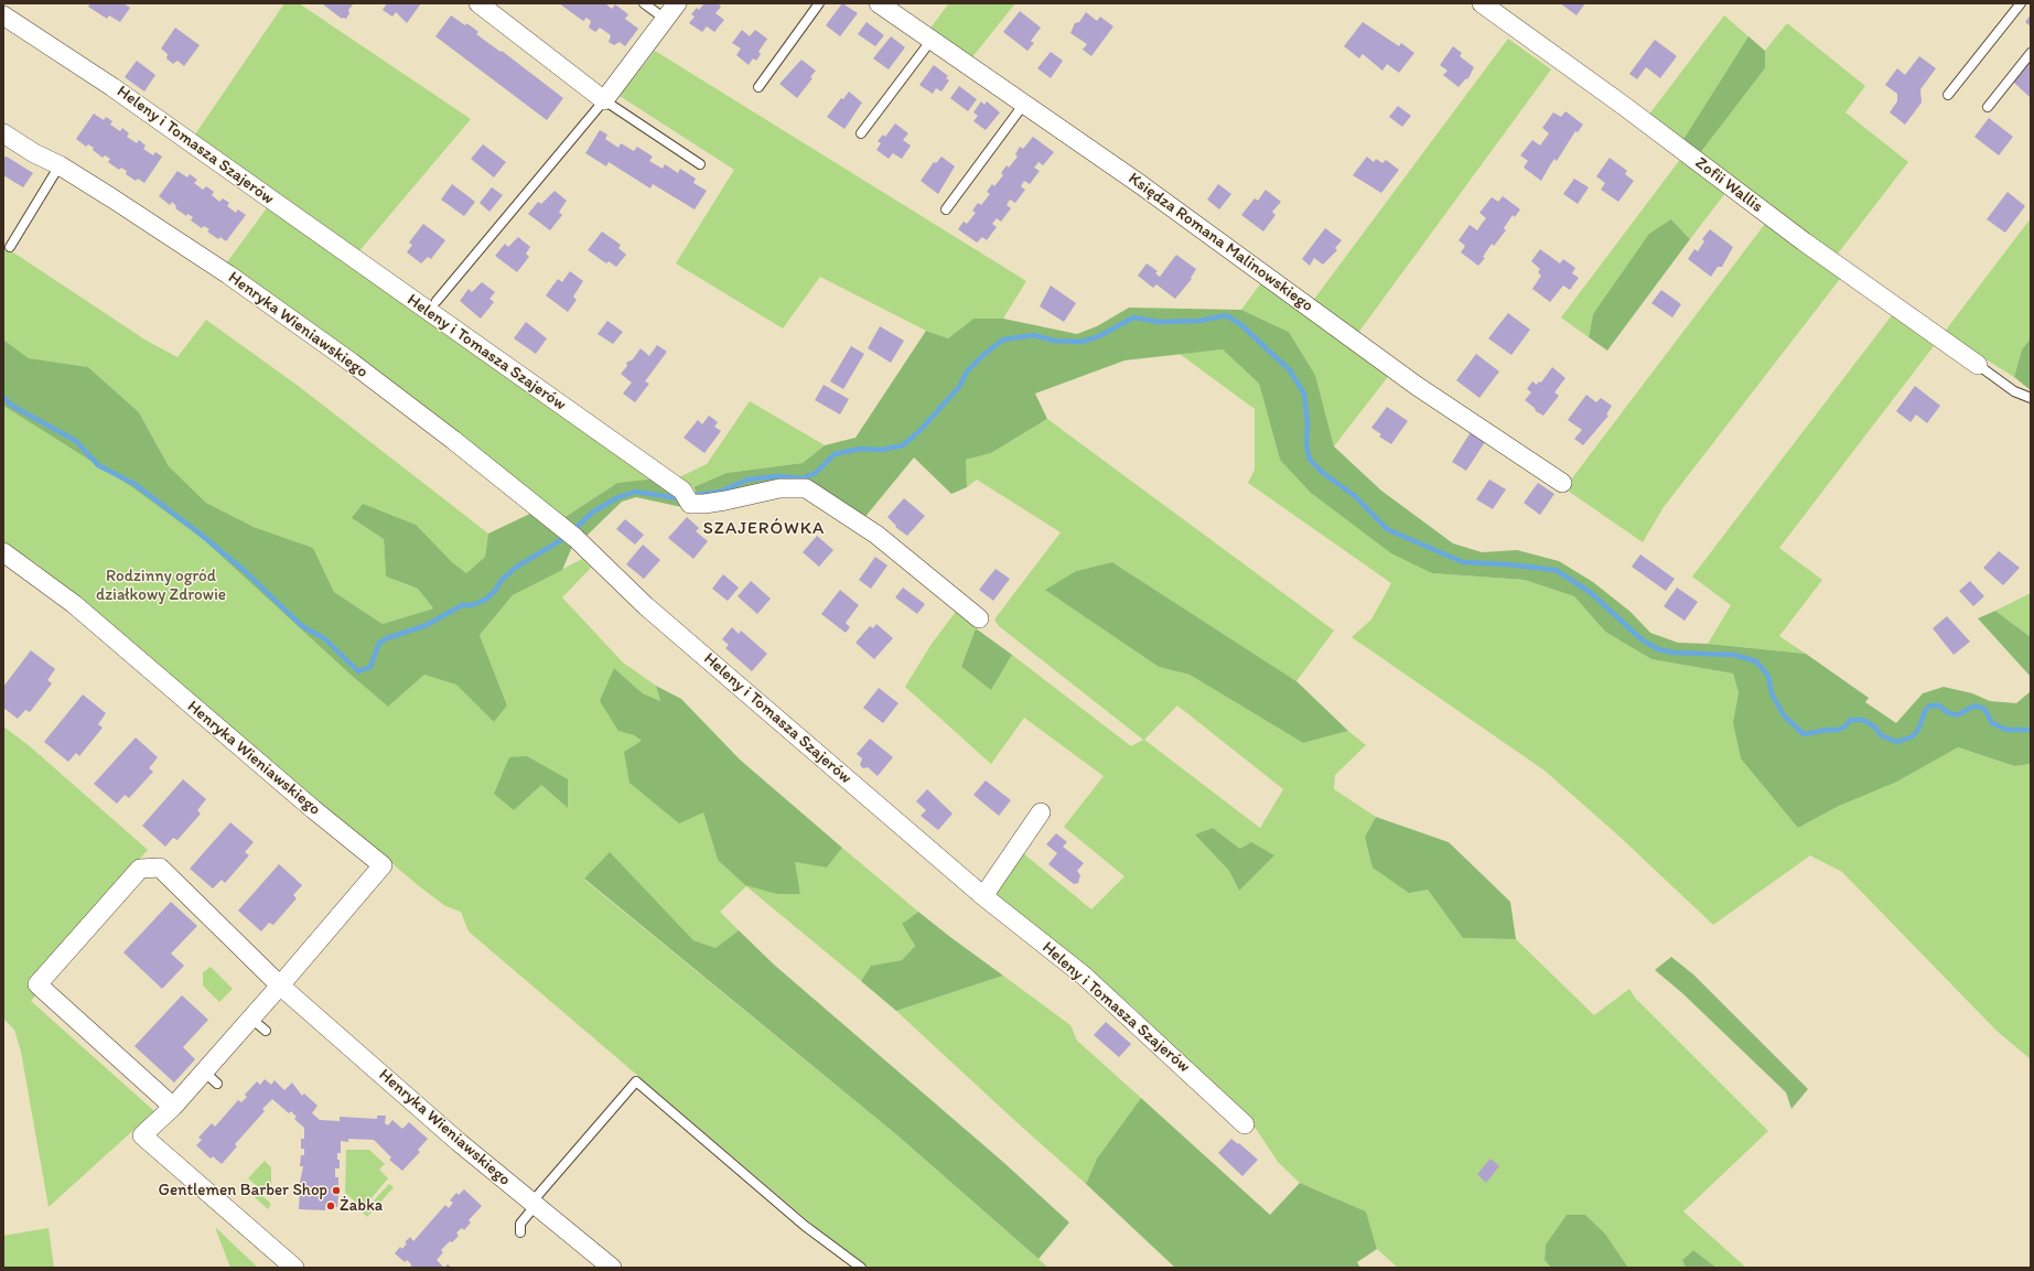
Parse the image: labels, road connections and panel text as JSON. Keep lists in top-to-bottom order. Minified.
{"streets":{"street":["Heleny i Tomasza Szajerów","Zofii Wallis","Księdza Romana Malinowskiego","Henryka Wieniawskiego"]},"crossings":[["Heleny i Tomasza Szajerów","Henryka Wieniawskiego"]],"districts":["SZAJERÓWKA"],"parks":["Rodzinny ogród działkowy Zdrowie"],"places":["Gentlemen Barber Shop","Żabka"]}
